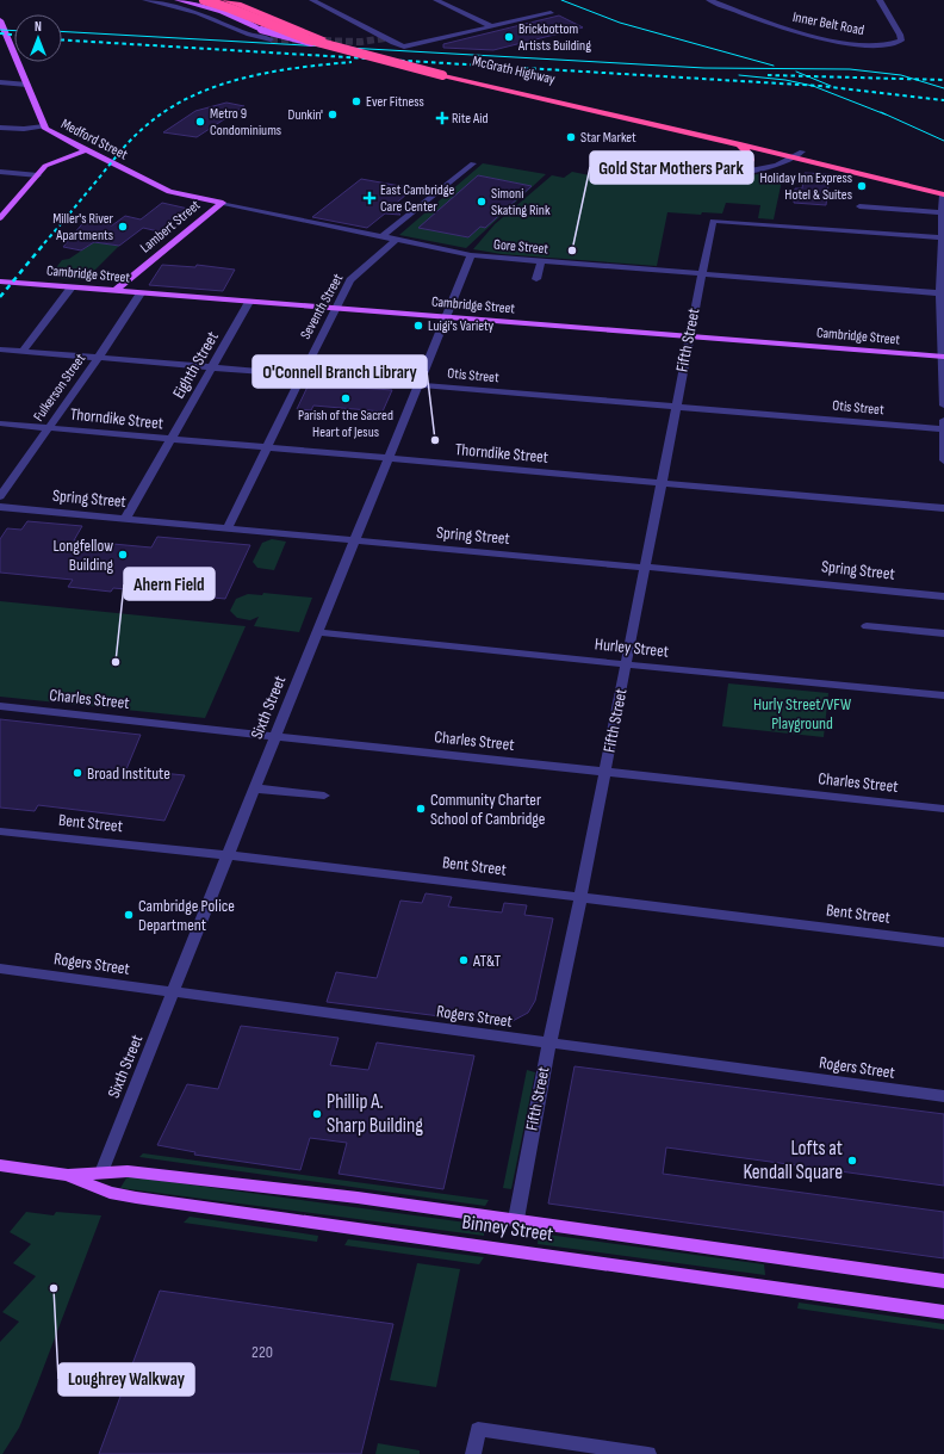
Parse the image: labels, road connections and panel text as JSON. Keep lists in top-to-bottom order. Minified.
{"streets":{"highway":["McGrath Highway"],"main road":["Medford Street","Lambert Street","Gore Street","Cambridge Street","Binney Street"],"street":["Inner Belt Road","Seventh Street","Fifth Street","Eighth Street","Otis Street","Fulkerson Street","Thorndike Street","Spring Street","Hurley Street","Charles Street","Sixth Street","Bent Street","Rogers Street"]},"crossings":[["Medford Street","Gore Street"],["Lambert Street","Gore Street"],["Lambert Street","Cambridge Street"],["Gore Street","Seventh Street"],["Gore Street","Fifth Street"],["Gore Street","Sixth Street"],["Cambridge Street","Seventh Street"],["Cambridge Street","Fifth Street"],["Cambridge Street","Eighth Street"],["Cambridge Street","Fulkerson Street"],["Cambridge Street","Sixth Street"],["Seventh Street","Otis Street"],["Seventh Street","Thorndike Street"],["Seventh Street","Spring Street"],["Fifth Street","Otis Street"],["Fifth Street","Thorndike Street"],["Fifth Street","Spring Street"],["Fifth Street","Hurley Street"],["Fifth Street","Charles Street"],["Fifth Street","Bent Street"],["Fifth Street","Rogers Street"],["Fifth Street","Binney Street"],["Eighth Street","Otis Street"],["Eighth Street","Thorndike Street"],["Eighth Street","Spring Street"],["Otis Street","Fulkerson Street"],["Otis Street","Sixth Street"],["Fulkerson Street","Thorndike Street"],["Thorndike Street","Sixth Street"],["Spring Street","Sixth Street"],["Hurley Street","Sixth Street"],["Charles Street","Sixth Street"],["Sixth Street","Bent Street"],["Sixth Street","Rogers Street"],["Sixth Street","Binney Street"]],"parks":["Hurly Street/VFW Playground"],"places":{"other":["Brickbottom Artists Building","Ever Fitness","Dunkin'","Metro 9 Condominiums","Star Market","Holiday Inn Express Hotel & Suites","Simoni Skating Rink","Miller's River Apartments","Gold Star Mothers Park","Luigi's Variety","Parish of the Sacred Heart of Jesus","O'Connell Branch Library","Longfellow Building","Ahern Field","Broad Institute","Community Charter School of Cambridge","Cambridge Police Department","AT&T","Phillip A. Sharp Building","Lofts at Kendall Square","Loughrey Walkway"],"health":["Rite Aid","East Cambridge Care Center"]},"house_numbers":["220"],"north":"top"}
